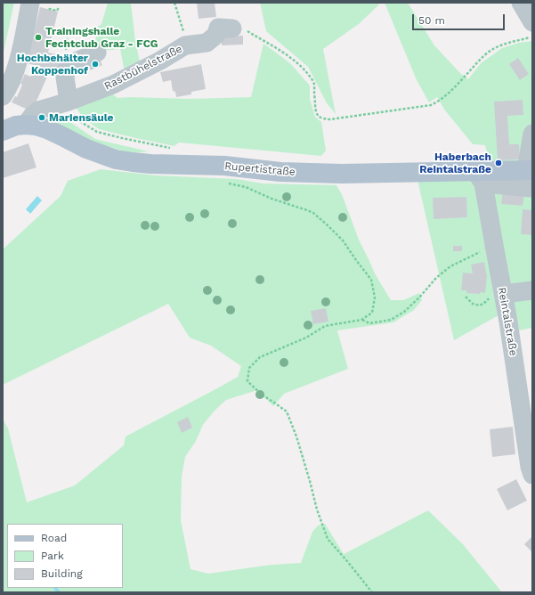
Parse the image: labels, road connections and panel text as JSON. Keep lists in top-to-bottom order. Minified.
{"streets":{"main road":["Rupertistraße"],"street":["Rastbühelstraße","Reintalstraße"]},"crossings":[["Rastbühelstraße","Rupertistraße"],["Rupertistraße","Reintalstraße"]],"places":["Trainingshalle Fechtclub Graz - FCG","Hochbehälter Koppenhof","Mariensäule","Haberbach Reintalstraße"],"legend":["Road","Park","Building"],"scale_bar":"50 m"}
